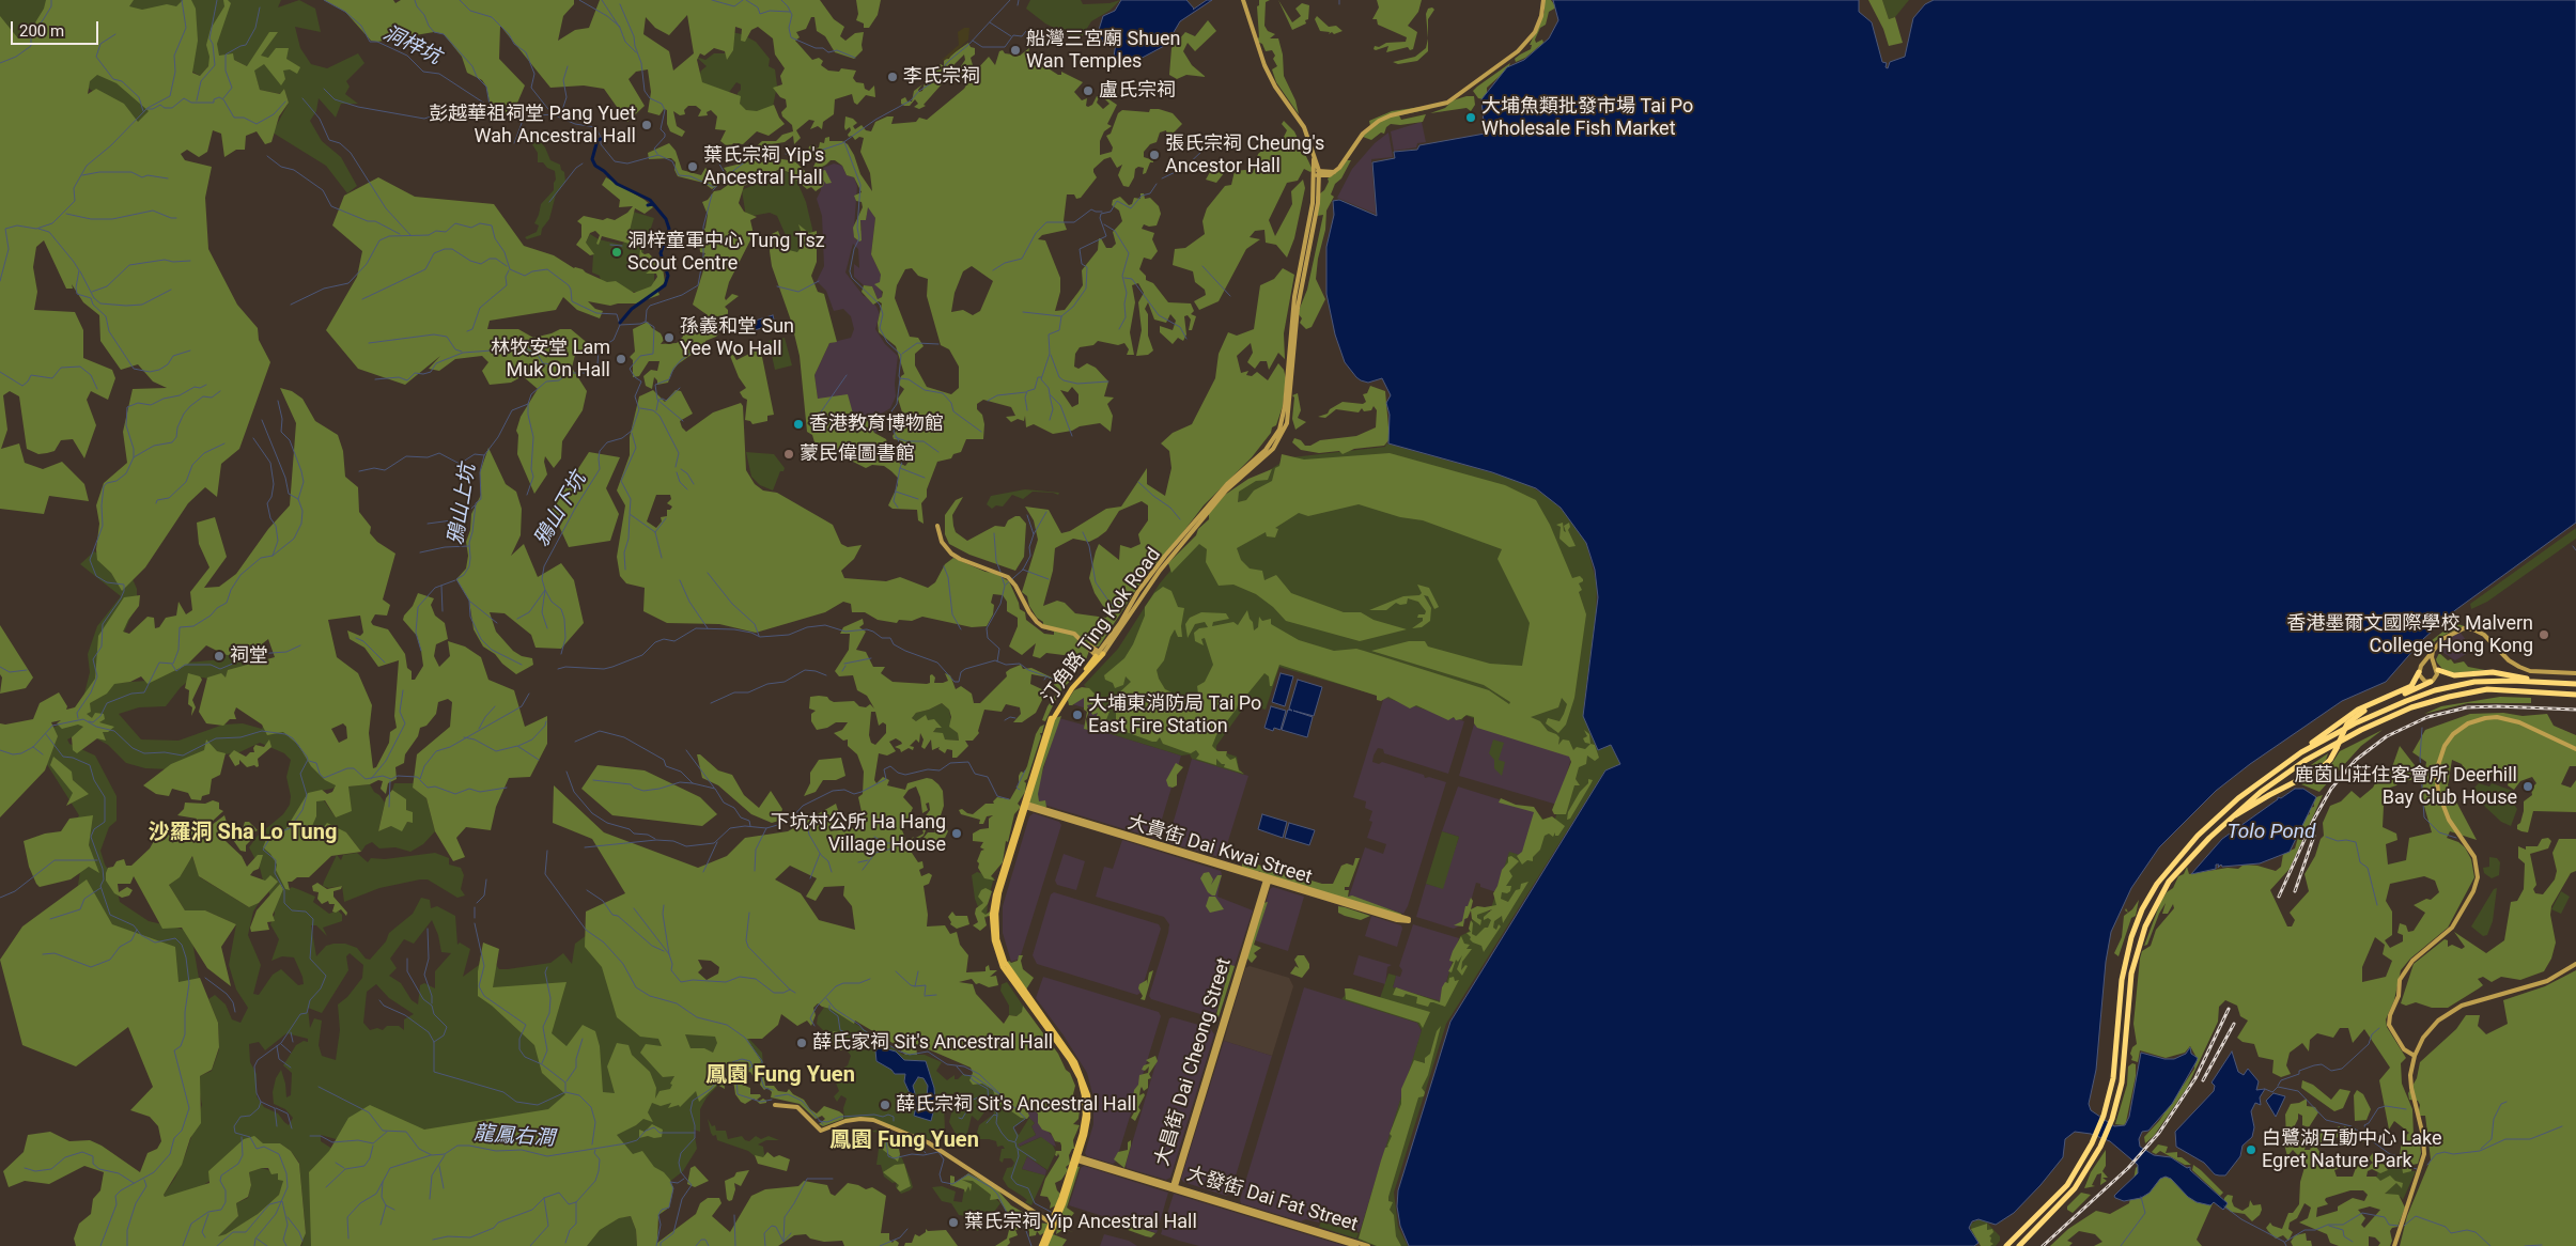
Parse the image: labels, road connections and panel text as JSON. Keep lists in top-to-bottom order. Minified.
{"streets":{"main road":["汀角路 Ting Kok Road"],"street":["大貴街 Dai Kwai Street","大昌街 Dai Cheong Street","大發街 Dai Fat Street"]},"crossings":[["汀角路 Ting Kok Road","大貴街 Dai Kwai Street"],["汀角路 Ting Kok Road","大發街 Dai Fat Street"],["大貴街 Dai Kwai Street","大昌街 Dai Cheong Street"],["大昌街 Dai Cheong Street","大發街 Dai Fat Street"]],"districts":["沙羅洞 Sha Lo Tung","鳳園 Fung Yuen","鳳園 Fung Yuen"],"water":["洞梓坑","鴉山上坑","鴉山下坑","Tolo Pond","龍鳳右澗"],"places":["船灣三宮廟 Shuen Wan Temples","李氏宗祠","盧氏宗祠","大埔魚類批發市場 Tai Po Wholesale Fish Market","彭越華祖祠堂 Pang Yuet Wah Ancestral Hall","張氏宗祠 Cheung's Ancestor Hall","葉氏宗祠 Yip's Ancestral Hall","洞梓童軍中心 Tung Tsz Scout Centre","孫義和堂 Sun Yee Wo Hall","林牧安堂 Lam Muk On Hall","香港教育博物館","蒙民偉圖書館","香港墨爾文國際學校 Malvern College Hong Kong","祠堂","大埔東消防局 Tai Po East Fire Station","鹿茵山莊住客會所 Deerhill Bay Club House","下坑村公所 Ha Hang Village House","薛氏家祠 Sit's Ancestral Hall","薛氏宗祠 Sit's Ancestral Hall","白鷺湖互動中心 Lake Egret Nature Park","葉氏宗祠 Yip Ancestral Hall"],"scale_bar":"200 m"}
